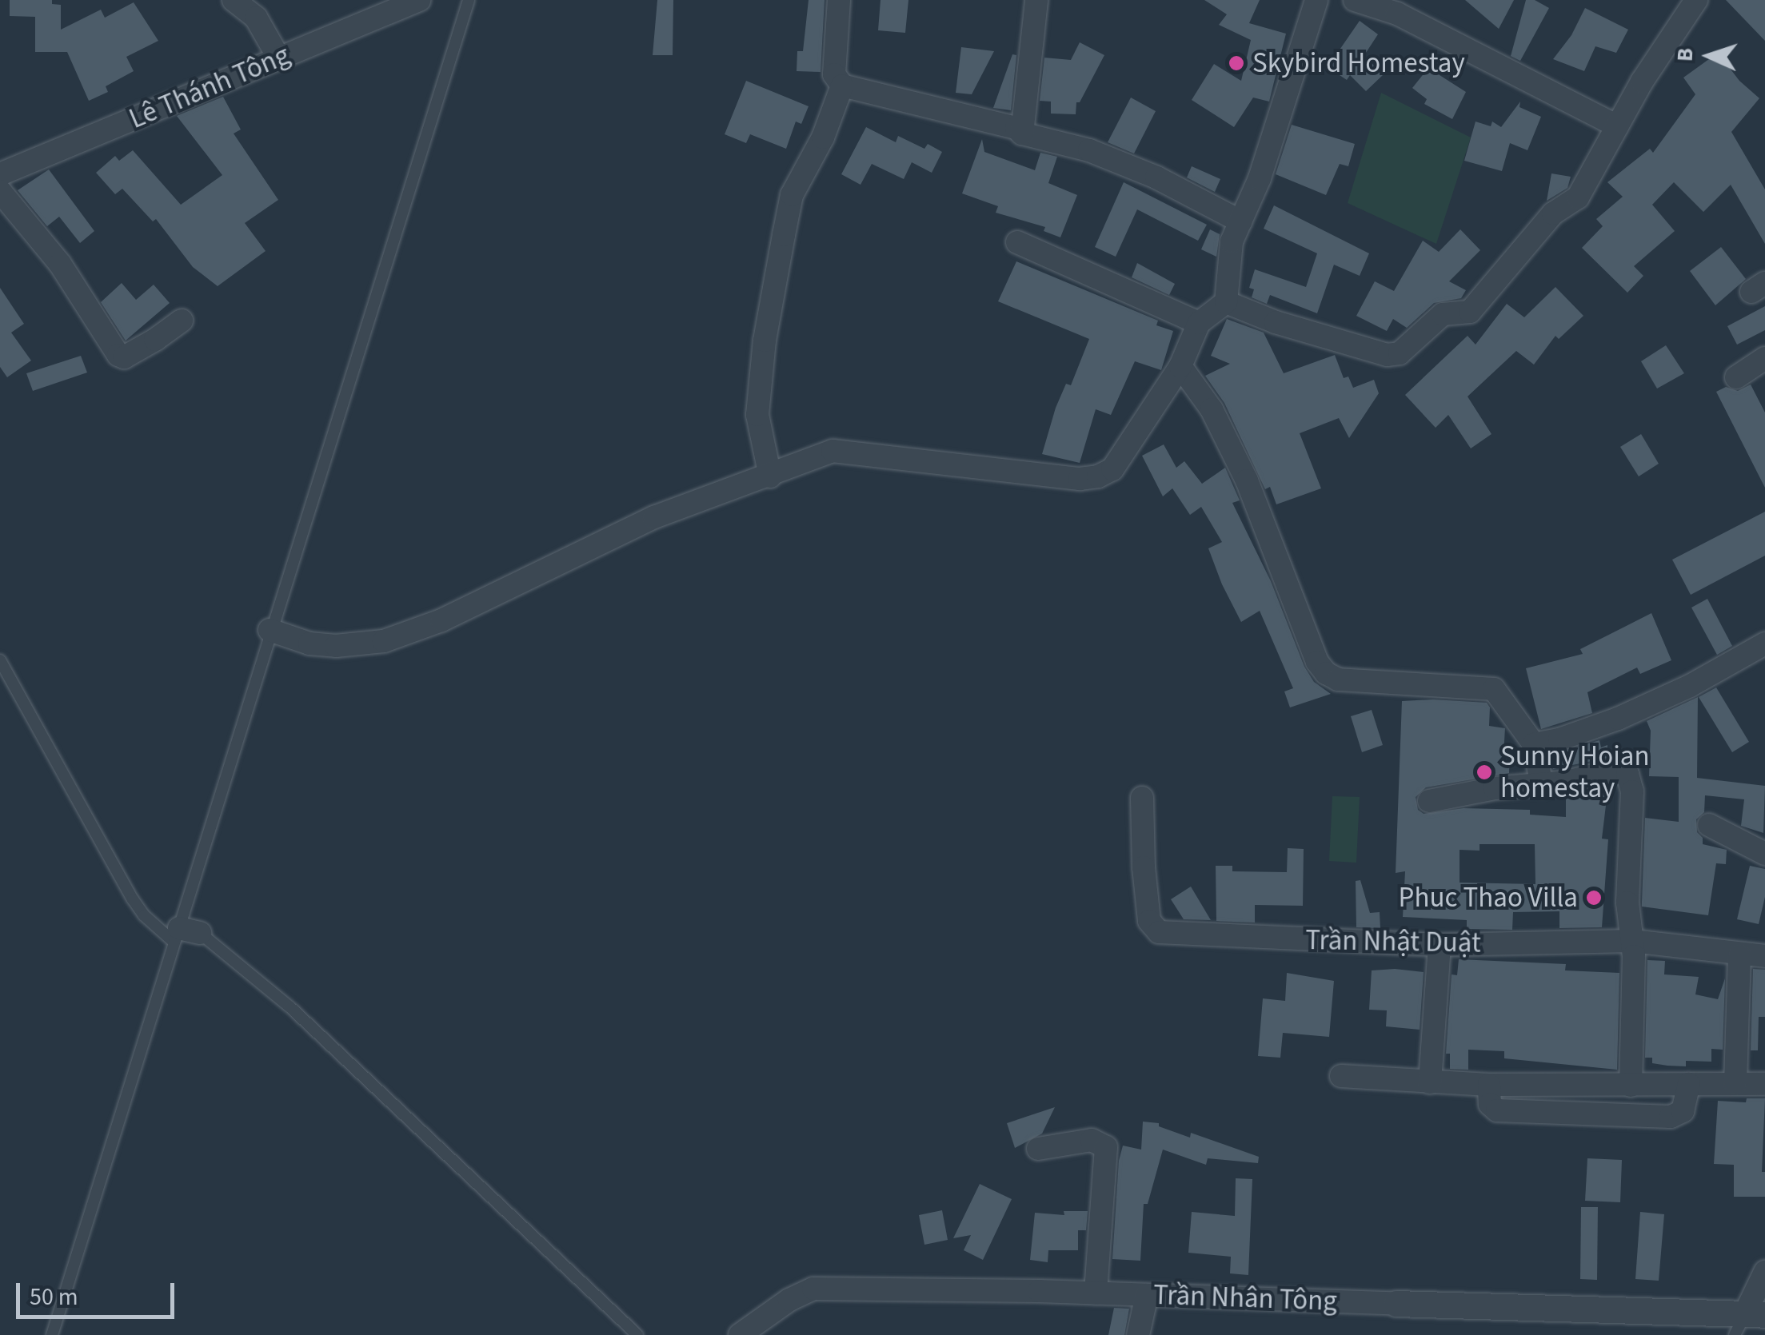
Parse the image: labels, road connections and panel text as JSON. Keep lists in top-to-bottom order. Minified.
{"streets":{"street":["Lê Thánh Tông","Trần Nhật Duật","Trần Nhân Tông"]},"places":["Skybird Homestay","Sunny Hoian homestay","Phuc Thao Villa"],"scale_bar":"50 m","north":"left"}
